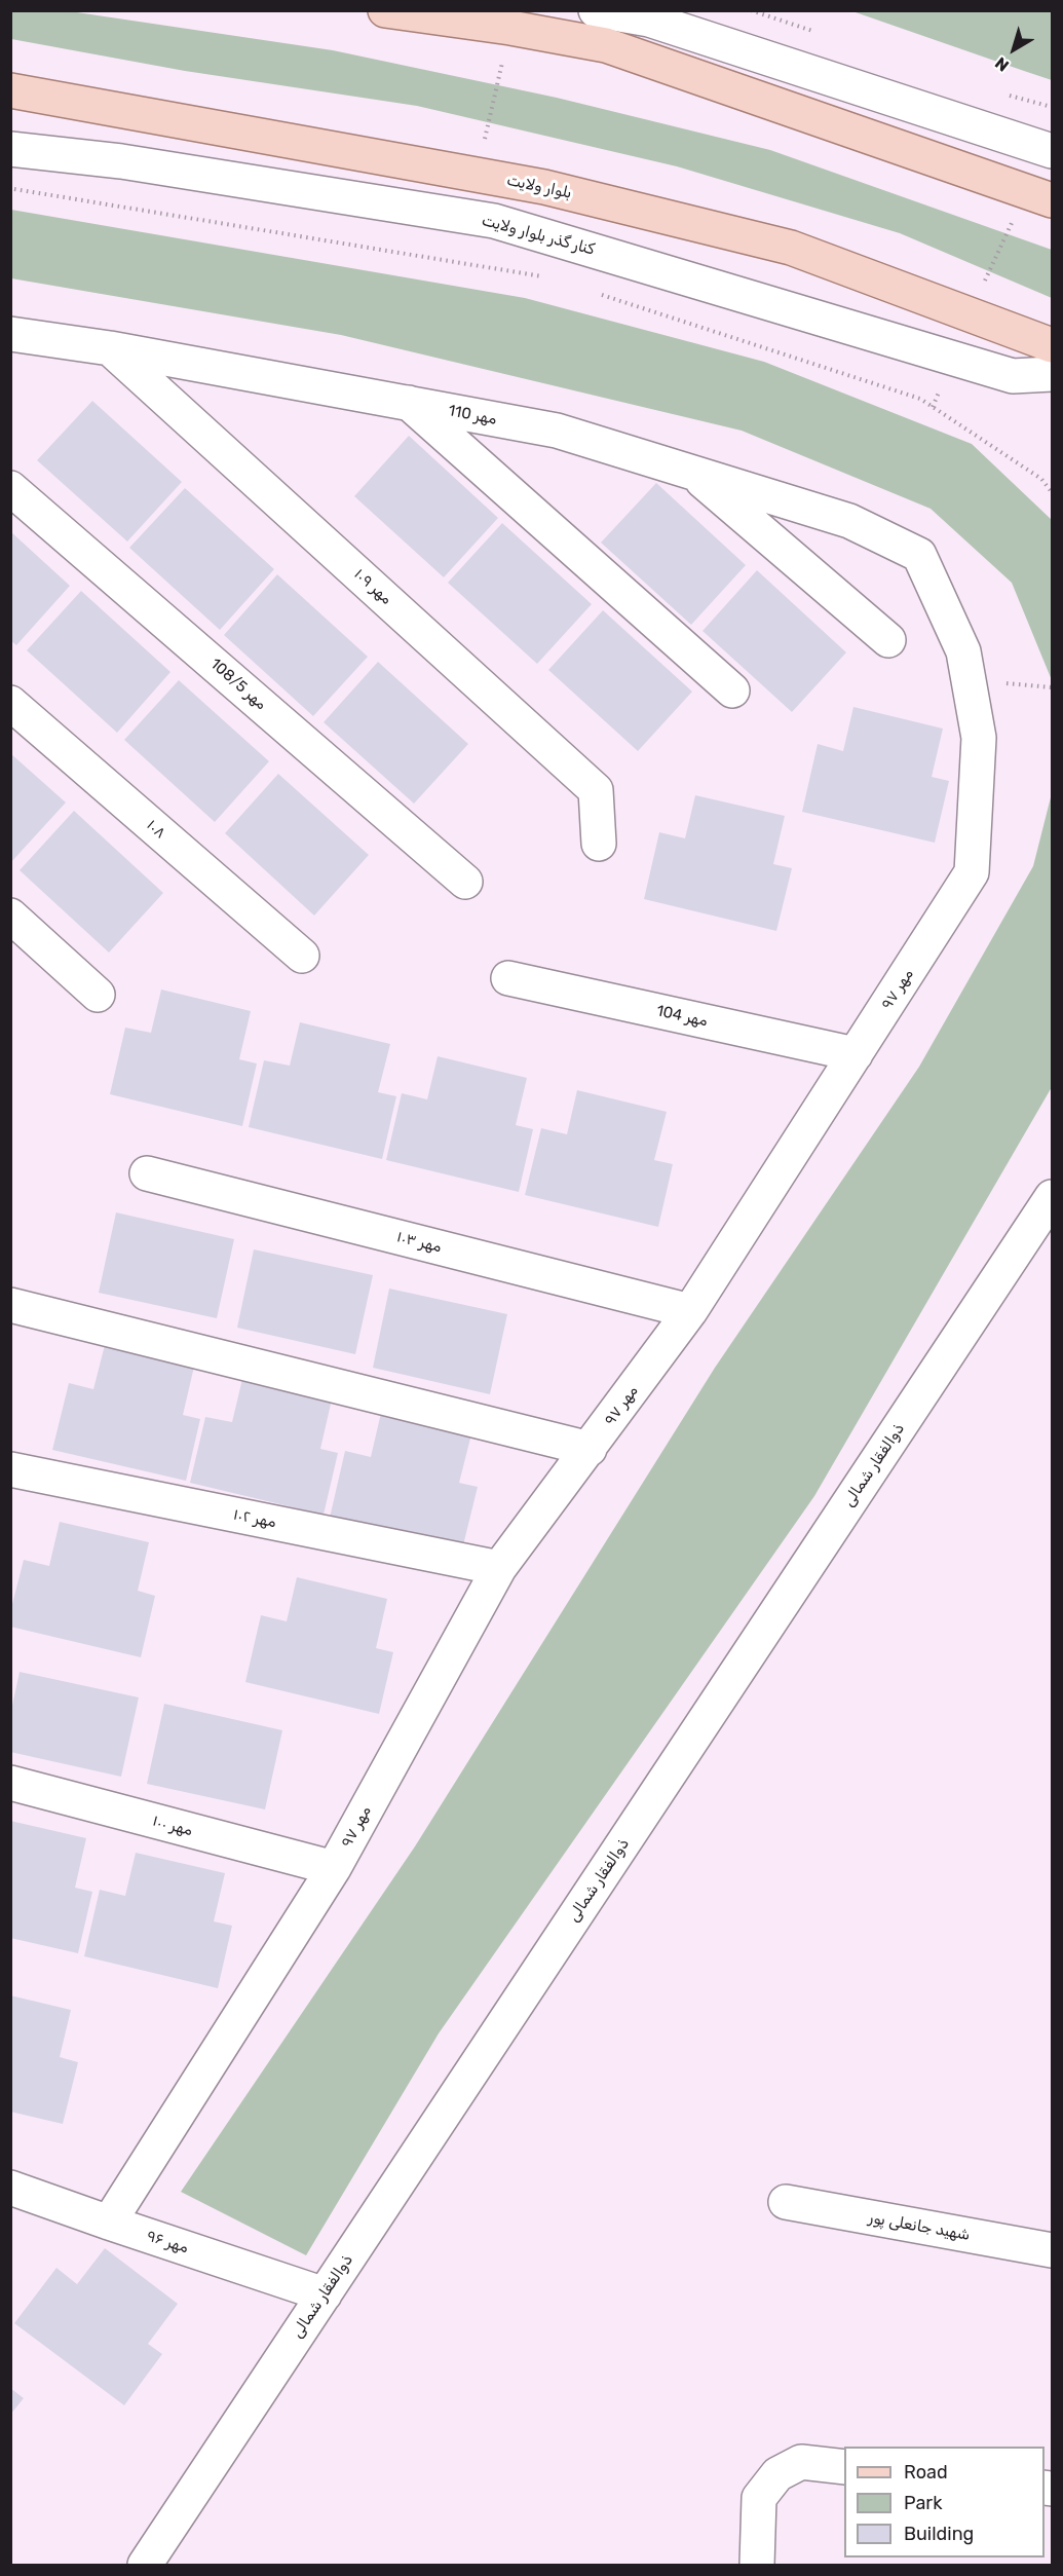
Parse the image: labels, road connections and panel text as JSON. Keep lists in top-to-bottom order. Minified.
{"streets":{"main road":["بلوار ولایت"],"street":["کنار گذر بلوار ولایت","مهر 110","مهر ۱۰۹","مهر 108/5","۱۰۸","مهر ۹۷","مهر 104","مهر ۱۰۳","ذوالفقار شمالی","مهر ۱۰۲","مهر ۱۰۰","شهید جانعلی پور","مهر ۹۶"]},"crossings":[["مهر 110","مهر ۱۰۹"],["مهر 110","مهر ۹۷"],["مهر ۹۷","مهر 104"],["مهر ۹۷","مهر ۱۰۳"],["مهر ۹۷","مهر ۱۰۲"],["مهر ۹۷","مهر ۱۰۰"],["مهر ۹۷","مهر ۹۶"],["ذوالفقار شمالی","مهر ۹۶"]],"legend":["Road","Park","Building"],"north":"bottom left"}
